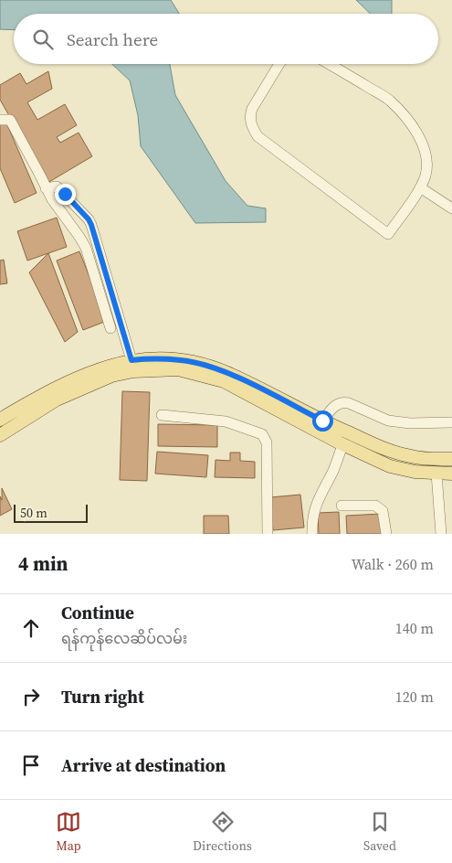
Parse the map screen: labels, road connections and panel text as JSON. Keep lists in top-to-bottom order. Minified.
{"scale_bar":"50 m","page":{"search":"Search here","scale":"50 m","heading":["4 min","Walk · 260 m"],"list":[["Continue","ရန်ကုန်လေဆိပ်လမ်း","140 m"],["Turn right","120 m"],"Arrive at destination"],"nav":["Map","Directions","Saved"]}}
